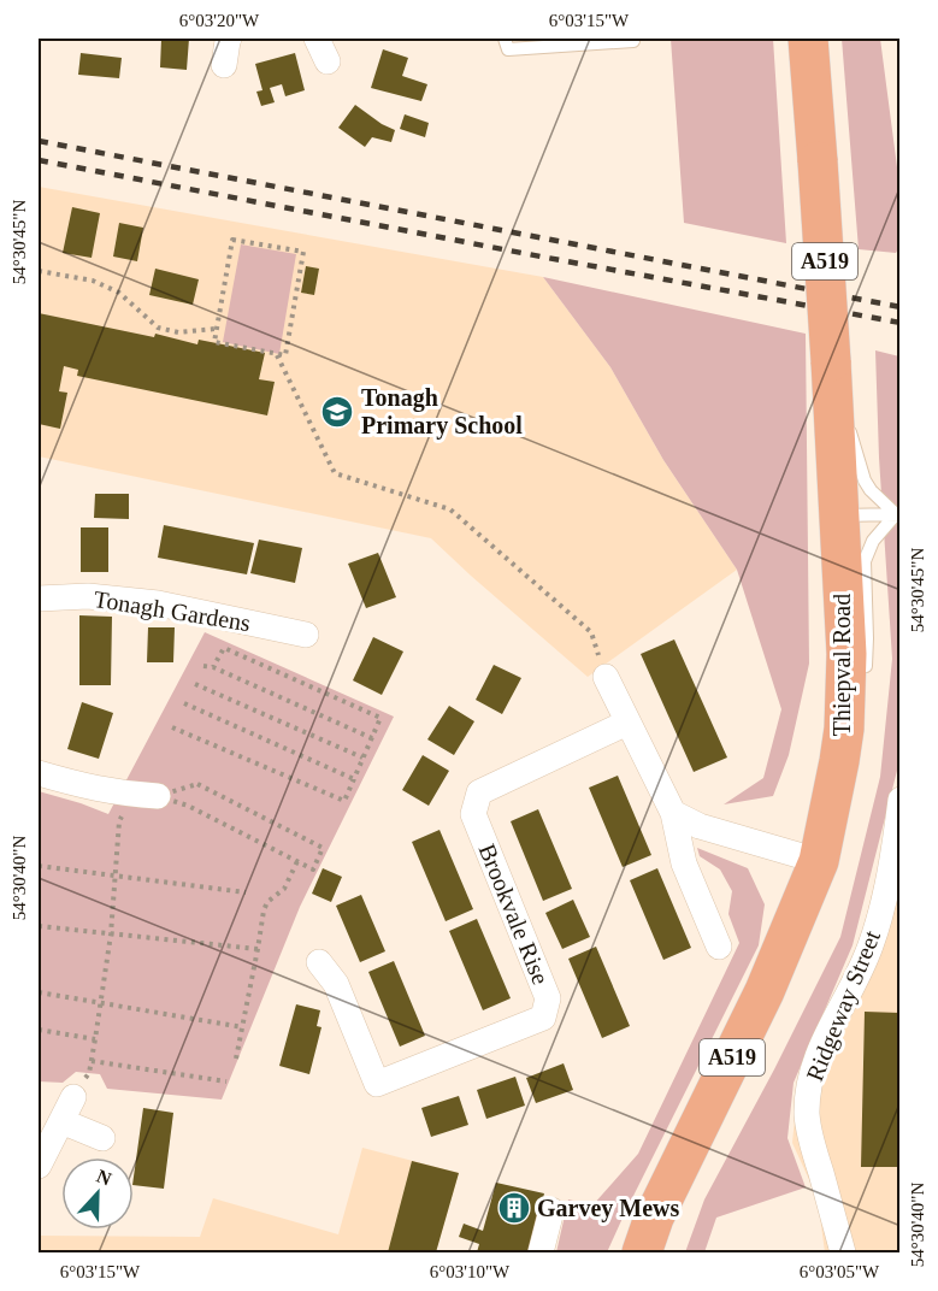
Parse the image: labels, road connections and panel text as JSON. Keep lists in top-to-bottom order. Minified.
{"streets":{"main road":["A519","Thiepval Road"],"street":["Tonagh Gardens","Brookvale Rise","Ridgeway Street"]},"places":{"school or university":["Tonagh Primary School"],"building":["Garvey Mews"]},"north":"top","coordinates":["6°03'20\"W","6°03'15\"W","54°30'45\"N","54°30'40\"N","6°03'10\"W","6°03'05\"W"]}
